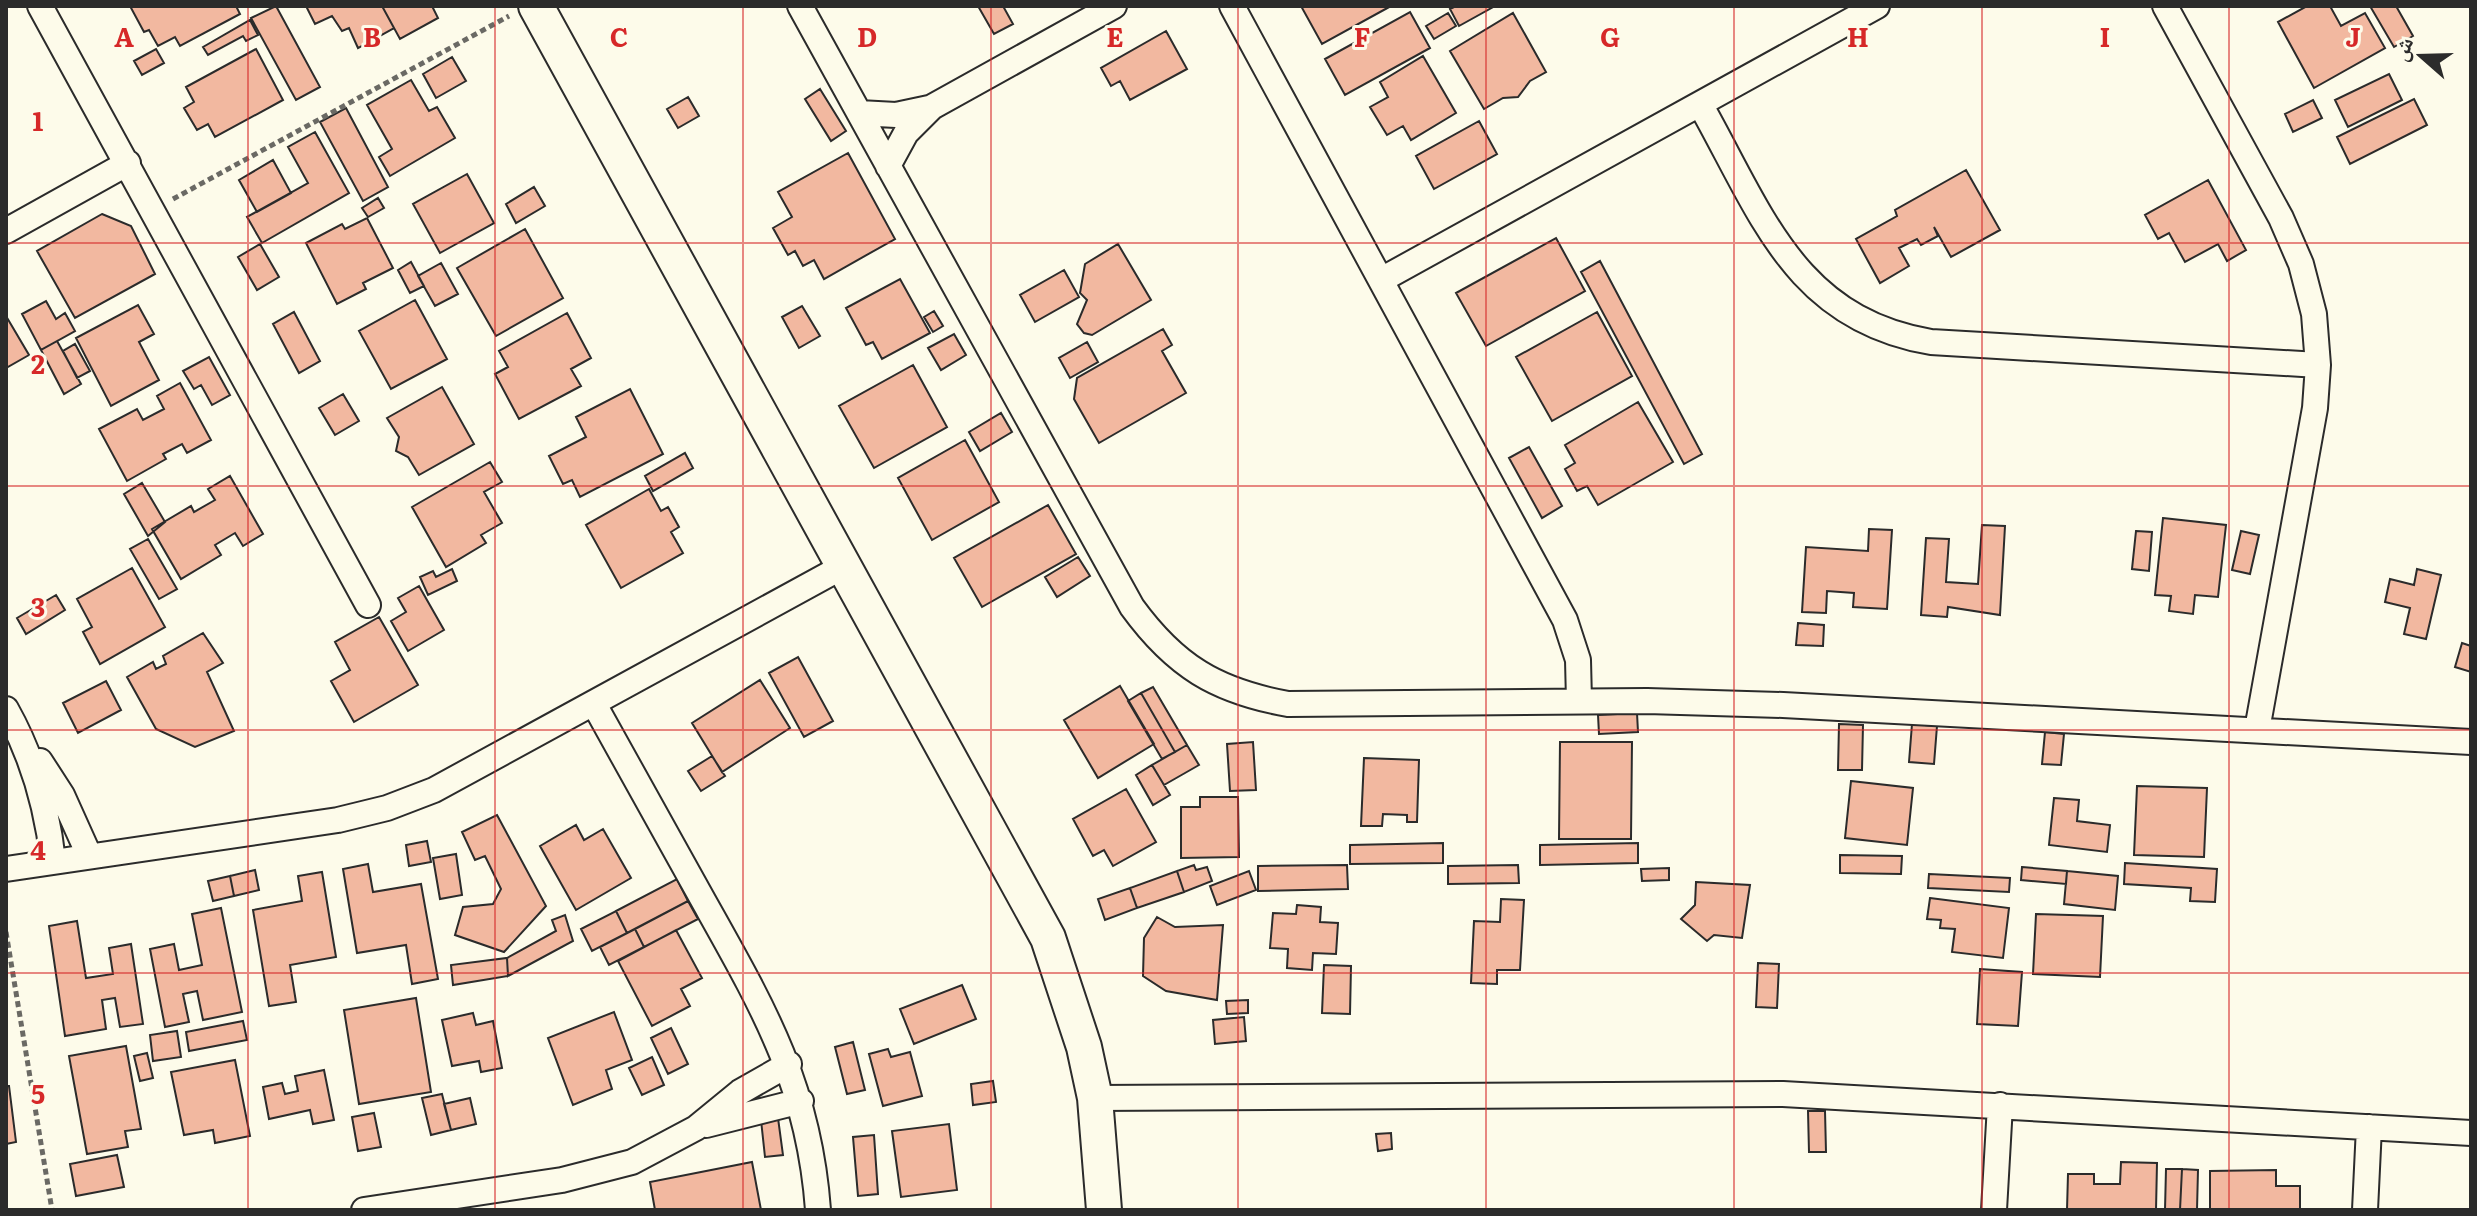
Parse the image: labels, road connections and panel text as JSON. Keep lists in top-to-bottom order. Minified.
{"north":"left","grid":{"columns":["A","B","C","D","E","F","G","H","I","J"],"rows":["1","2","3","4","5"]}}
